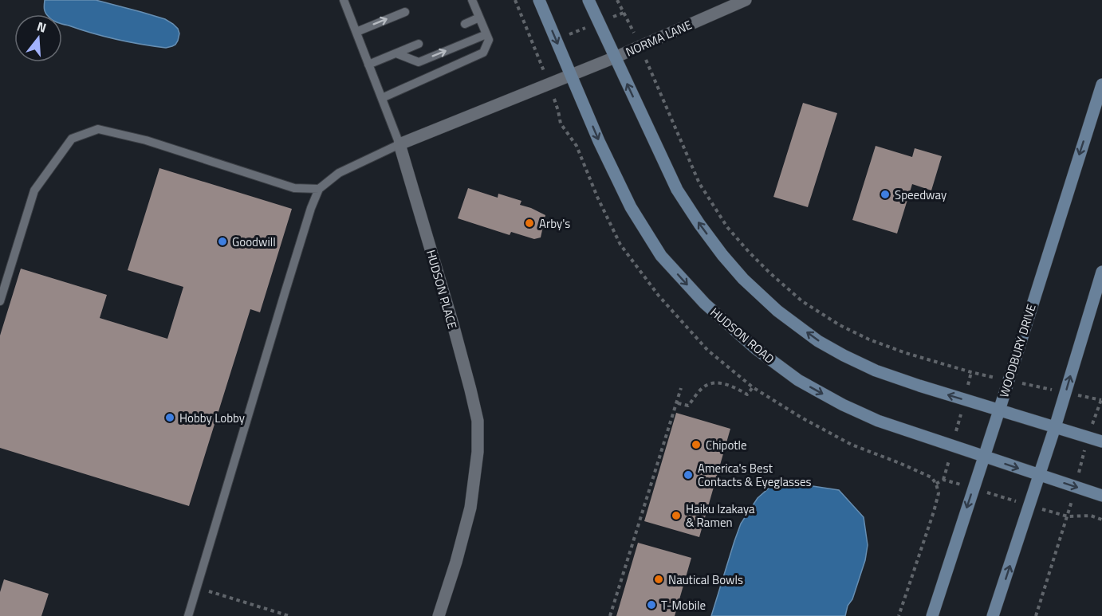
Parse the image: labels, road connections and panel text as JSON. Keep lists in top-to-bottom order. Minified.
{"streets":{"street":["NORMA LANE","HUDSON PLACE","HUDSON ROAD","WOODBURY DRIVE"]},"crossings":[["NORMA LANE","HUDSON ROAD"],["HUDSON ROAD","WOODBURY DRIVE"]],"places":["Speedway","Arby's","Goodwill","Hobby Lobby","Chipotle","America's Best Contacts & Eyeglasses","Haiku Izakaya & Ramen","Nautical Bowls","T-Mobile"],"north":"top"}
